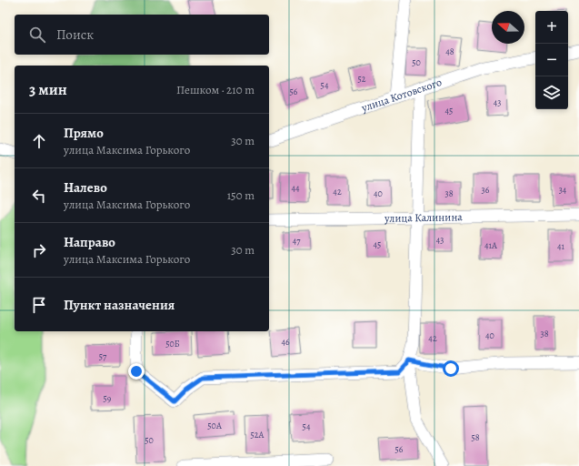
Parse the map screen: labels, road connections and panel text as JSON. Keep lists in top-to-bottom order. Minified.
{"streets":{"street":["улица Котовского","улица Калинина"]},"house_numbers":["48","50","52","54","56","43","45","44","36","34","42","40","38","43","47","45","41А","41","38","40","42","46","50Б","57","59","50А","54","52А","58","50","56"],"north":"left","page":{"map_buttons":["+","−"],"search":"Поиск","heading":["3 мин","Пешком · 210 m"],"list":[["Прямо","улица Максима Горького","30 m"],["Налево","улица Максима Горького","150 m"],["Направо","улица Максима Горького","30 m"],"Пункт назначения"]}}
